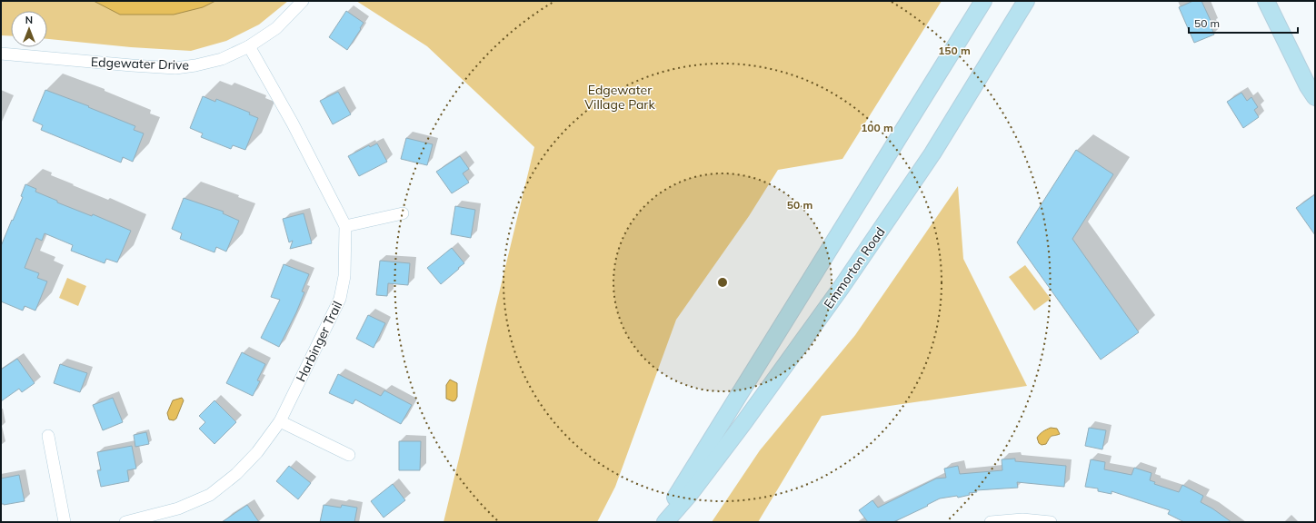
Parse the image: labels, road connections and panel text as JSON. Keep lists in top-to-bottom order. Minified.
{"streets":{"main road":["Emmorton Road"],"street":["Edgewater Drive","Harbinger Trail"]},"crossings":[["Edgewater Drive","Harbinger Trail"]],"parks":["Edgewater Village Park"],"scale_bar":"50 m","north":"top","rings":["150 m","100 m","50 m"]}
